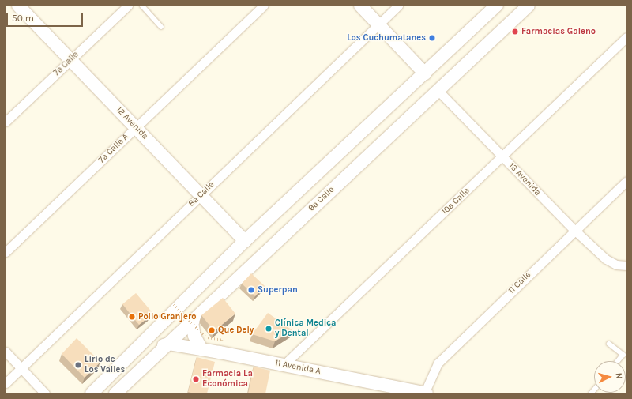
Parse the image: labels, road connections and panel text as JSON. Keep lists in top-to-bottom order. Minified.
{"streets":{"main road":["12 Avenida","9a Calle","11 Avenida A"],"street":["7a Calle","7a Calle A","13 Avenida","8a Calle","10a Calle","11 Calle"]},"crossings":[["7a Calle","12 Avenida"],["12 Avenida","7a Calle A"],["12 Avenida","8a Calle"],["13 Avenida","9a Calle"],["13 Avenida","10a Calle"],["13 Avenida","11 Calle"],["9a Calle","11 Avenida A"],["10a Calle","11 Avenida A"],["11 Calle","11 Avenida A"]],"places":["Farmacias Galeno","Los Cuchumatanes","Superpan","Pollo Granjero","Clínica Medica y Dental","Que Dely","Lirio de Los Valles","Farmacia La Económica"],"scale_bar":"50 m","north":"right"}
